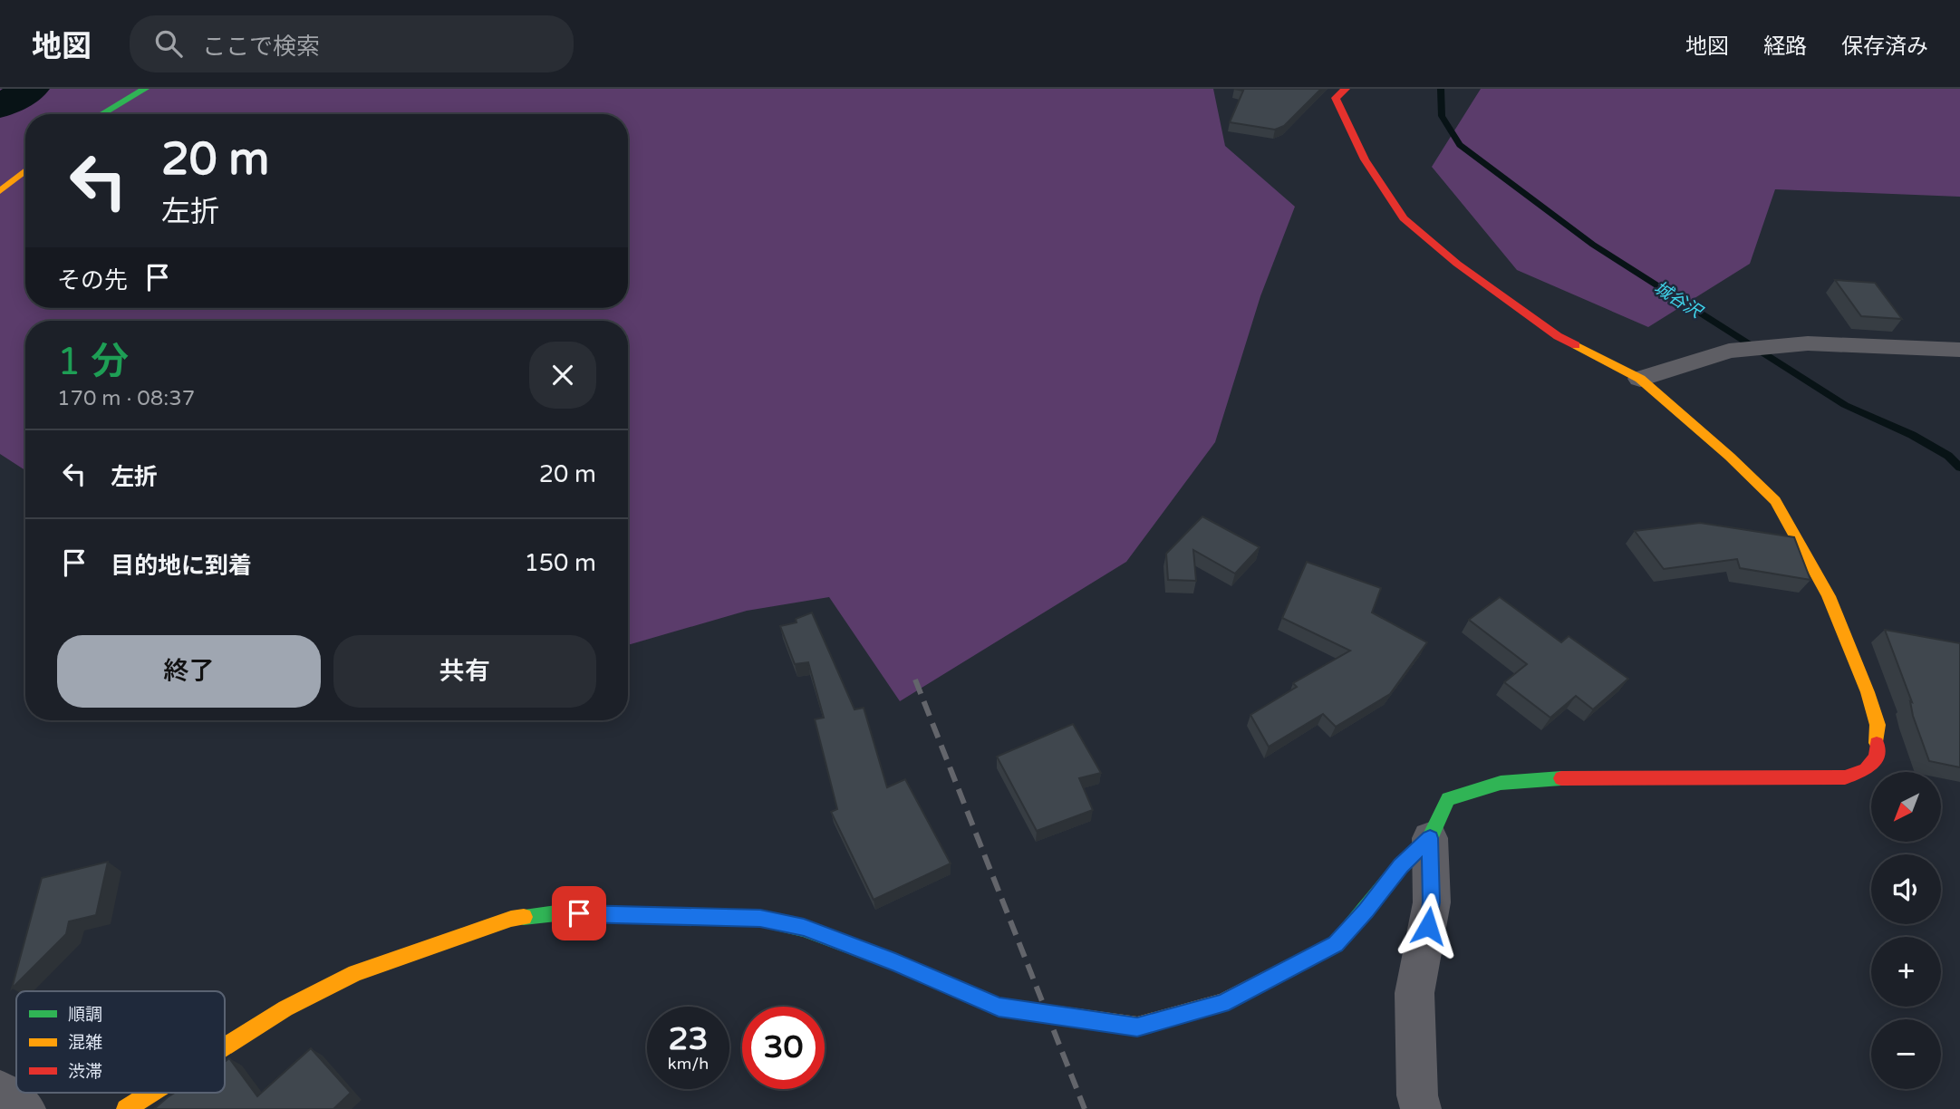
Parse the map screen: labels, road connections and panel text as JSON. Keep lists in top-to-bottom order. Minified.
{"water":["城谷沢"],"legend":["順調","混雑","渋滞"],"north":"bottom left","page":{"header":"地図","search":"ここで検索","nav":["地図","経路","保存済み"],"turn":["20 m","左折"],"then":"その先","heading":["1 分","170 m · 08:37"],"list":[{"name":"左折","value":"20 m"},{"name":"目的地に到着","value":"150 m"}],"buttons":["終了","共有"],"map_buttons":["+","−"],"speed":"23 km/h","limit":"30"}}
